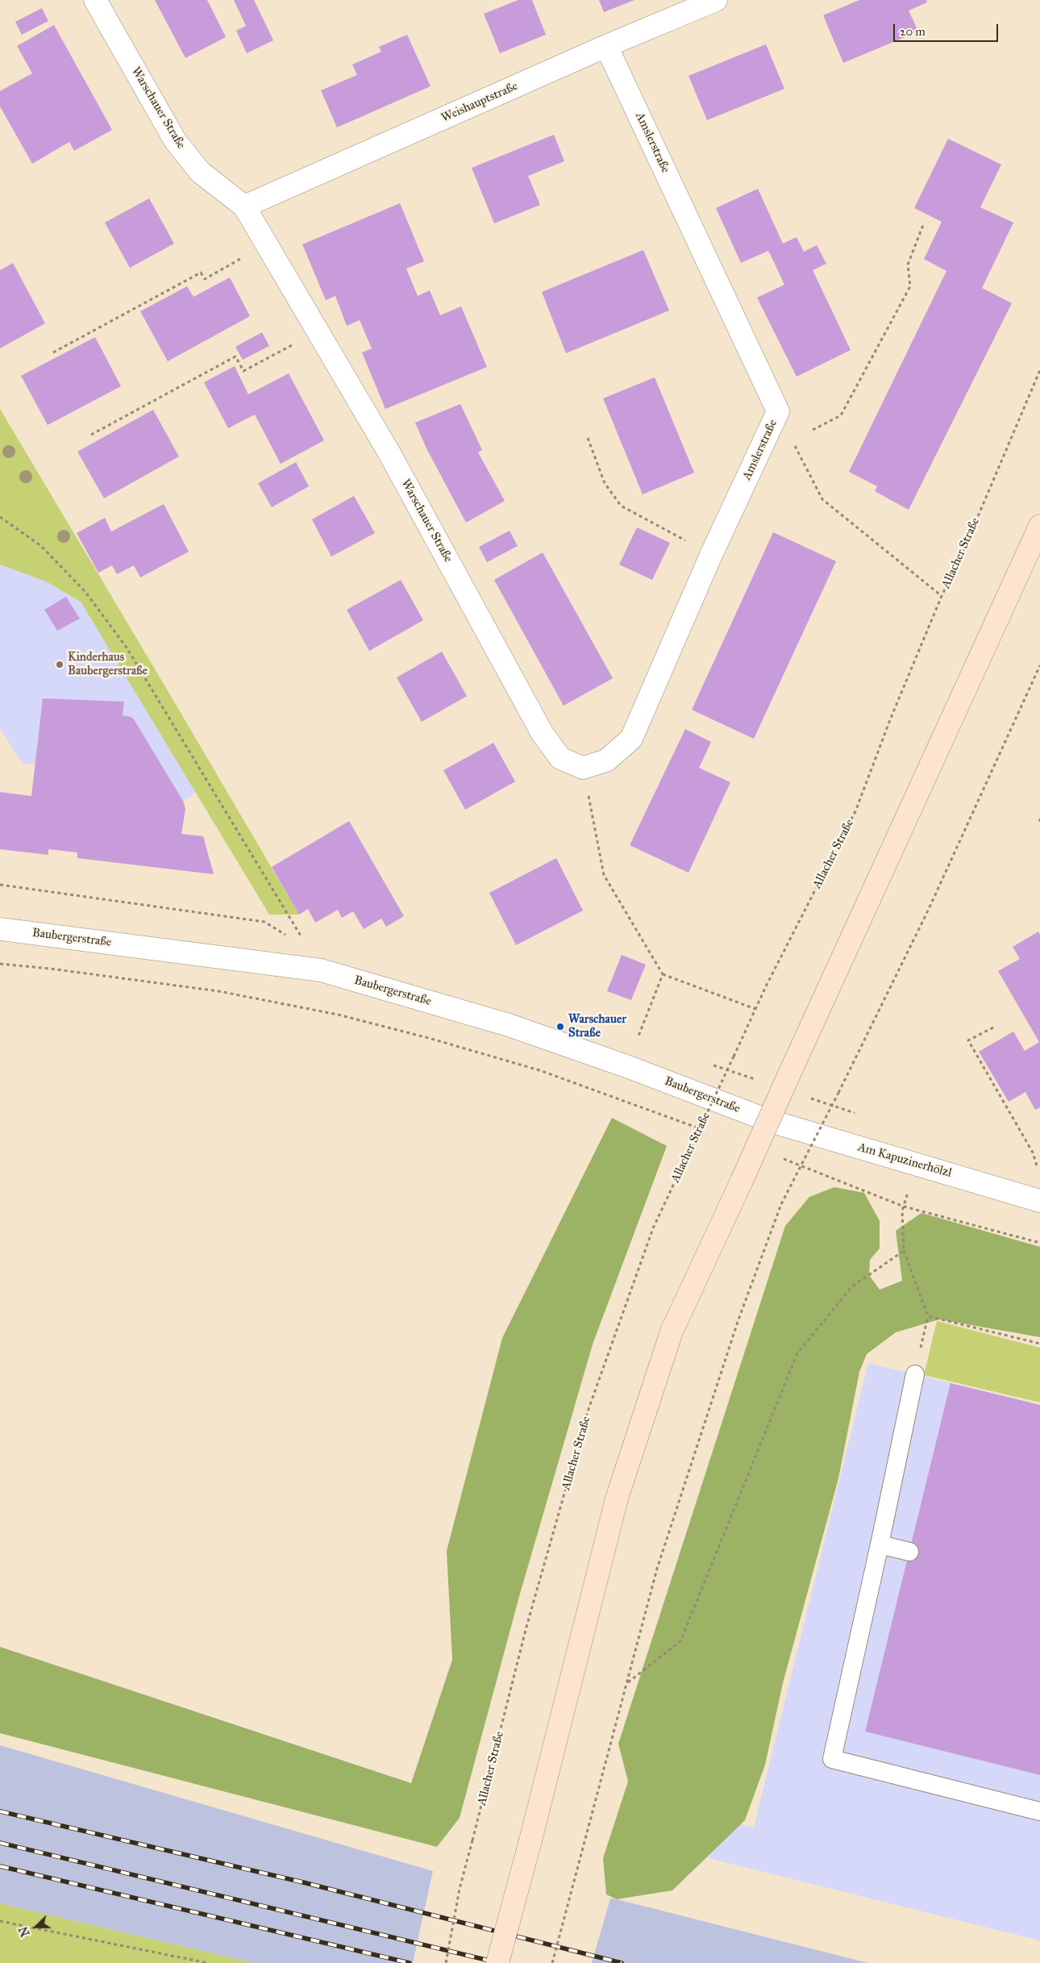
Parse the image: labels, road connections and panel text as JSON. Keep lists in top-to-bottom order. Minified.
{"streets":{"street":["Weishauptstraße","Warschauer Straße","Amslerstraße","Baubergerstraße","Am Kapuzinerhölzl"],"path":["Allacher Straße"]},"crossings":[["Weishauptstraße","Warschauer Straße"],["Weishauptstraße","Amslerstraße"],["Warschauer Straße","Amslerstraße"],["Baubergerstraße","Am Kapuzinerhölzl"]],"places":["Kinderhaus Baubergerstraße","Warschauer Straße"],"scale_bar":"20 m","north":"left"}
